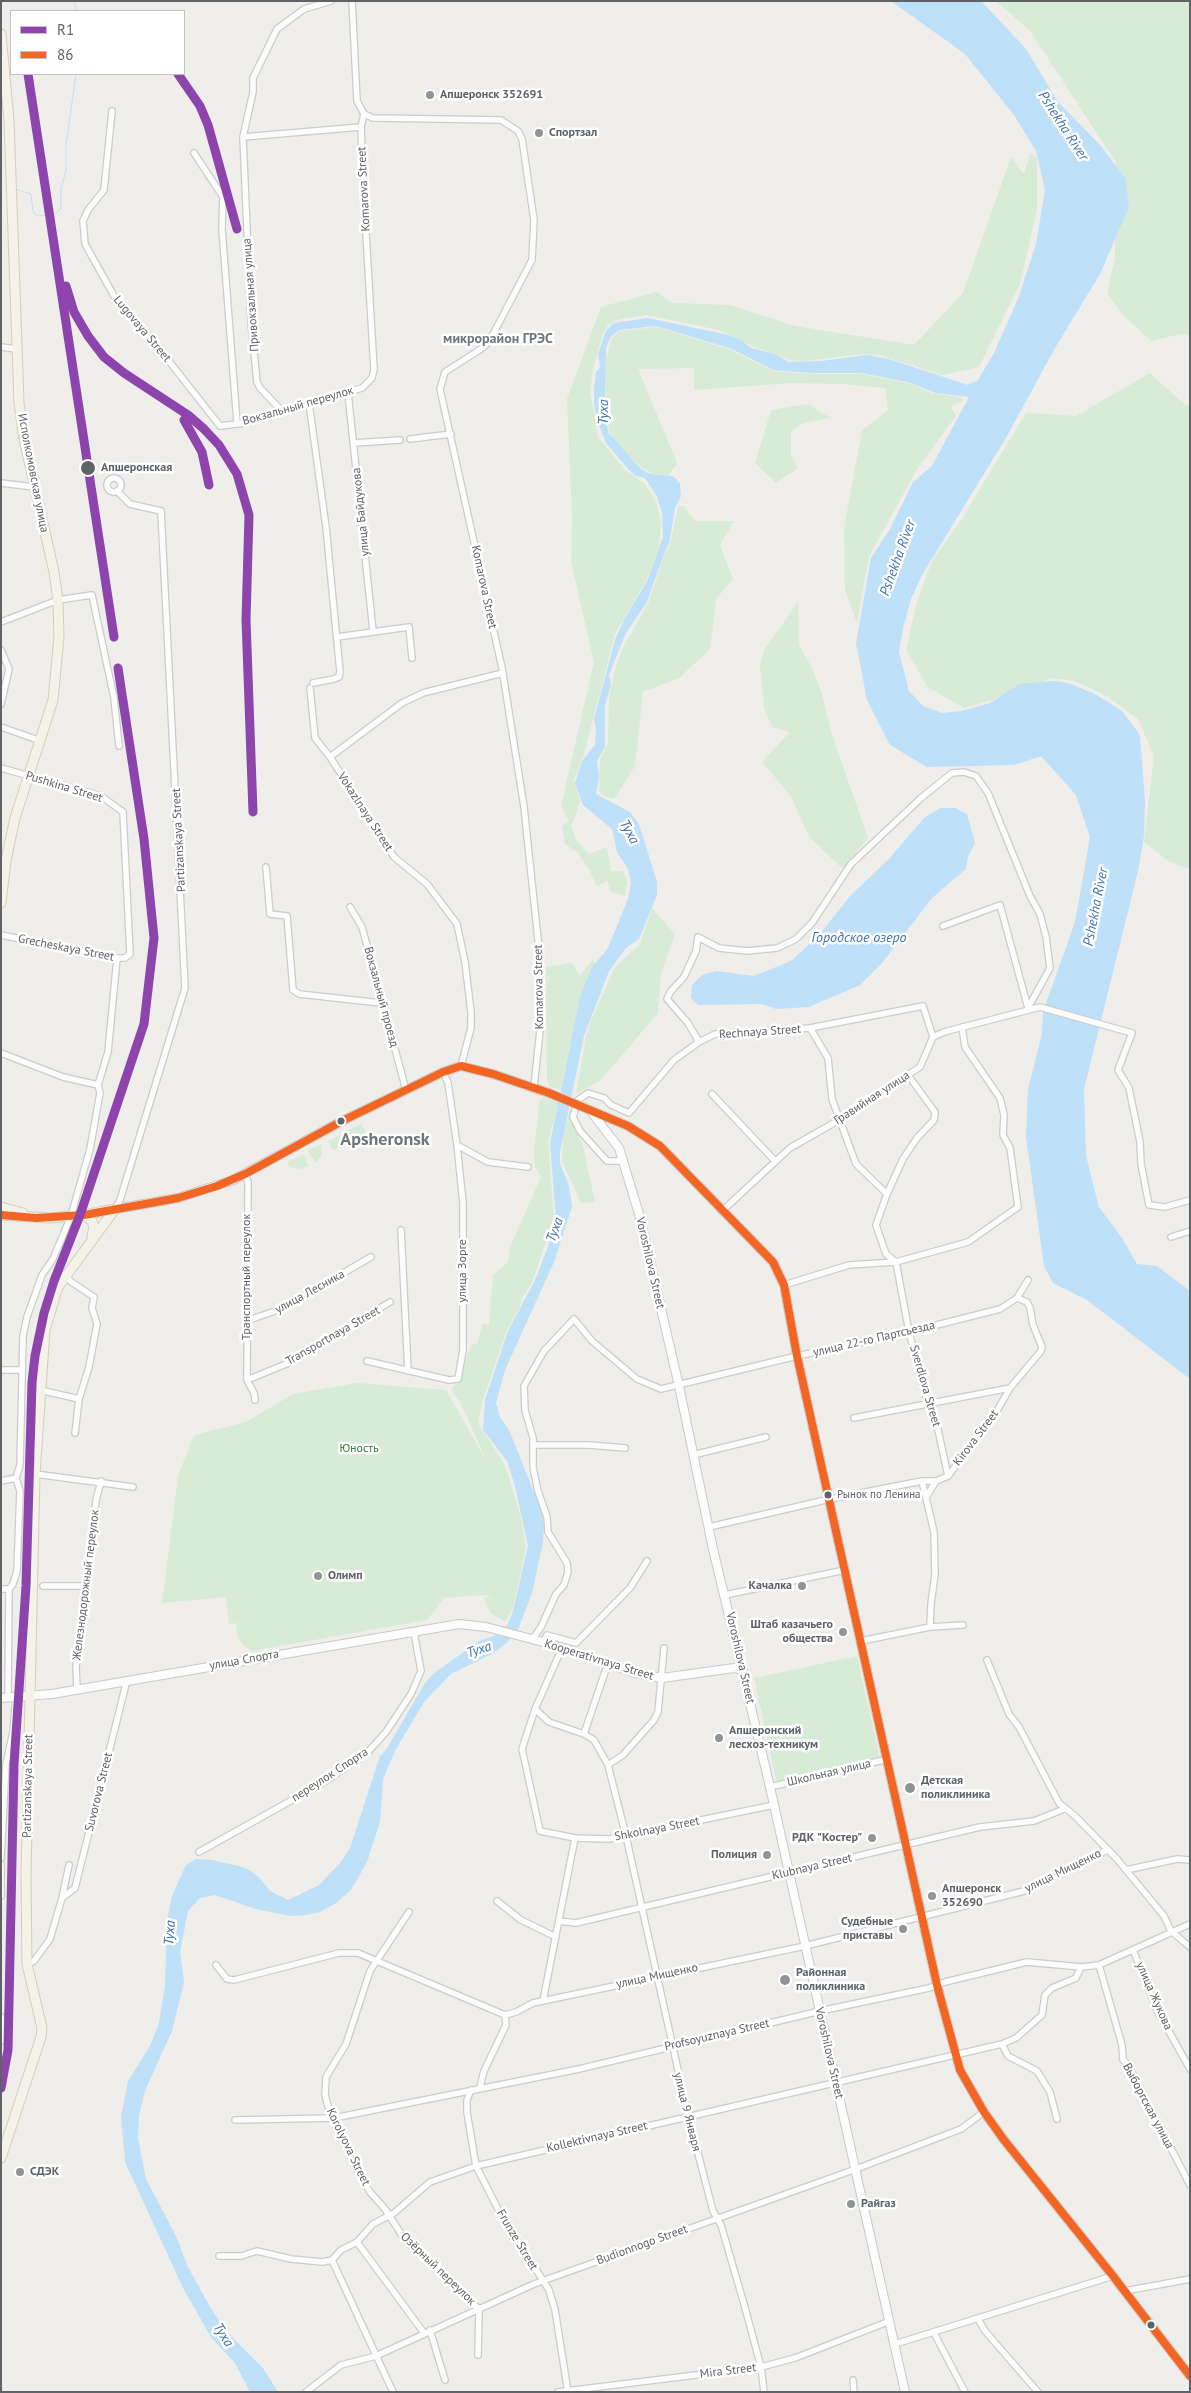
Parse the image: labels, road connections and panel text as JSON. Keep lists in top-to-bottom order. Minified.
{"streets":{"main road":["Исполкомовская улица","Partizanskaya Street","Voroshilova Street","улица Спорта","Kooperativnaya Street"],"street":["Komarova Street","Привокзальная улица","Lugovaya Street","Вокзальный переулок","улица Байдукова","Pushkina Street","Vokazlnaya Street","Grecheskaya Street","Вокзальный проезд","Rechnaya Street","Гравийная улица","улица Зорге","Транспортный переулок","улица Лесника","Transportnaya Street","улица 22-го Партсъезда","Sverdlova Street","Kirova Street","Железнодорожный переулок","Школьная улица","переулок Спорта","Suvorova Street","Shkolnaya Street","Klubnaya Street","улица Мищенко","улица Жукова","Profsoyuznaya Street","Выборгская улица","улица 9 Января","Kollektivnaya Street","Korolyova Street","Frunze Street","Budionnogo Street","Озёрный переулок","Mira Street"]},"crossings":[["Komarova Street","Вокзальный переулок"],["Привокзальная улица","Вокзальный переулок"],["Lugovaya Street","Вокзальный переулок"],["Вокзальный переулок","улица Байдукова"],["Вокзальный переулок","Vokazlnaya Street"],["Исполкомовская улица","Pushkina Street"],["Pushkina Street","Grecheskaya Street"],["Partizanskaya Street","Grecheskaya Street"],["Partizanskaya Street","улица Спорта"],["Partizanskaya Street","Suvorova Street"],["Rechnaya Street","Гравийная улица"],["Rechnaya Street","Voroshilova Street"],["Гравийная улица","Sverdlova Street"],["Voroshilova Street","улица 22-го Партсъезда"],["Voroshilova Street","Kirova Street"],["Voroshilova Street","Kooperativnaya Street"],["Voroshilova Street","Школьная улица"],["Voroshilova Street","Shkolnaya Street"],["Voroshilova Street","Klubnaya Street"],["Voroshilova Street","улица Мищенко"],["Voroshilova Street","Profsoyuznaya Street"],["Voroshilova Street","Kollektivnaya Street"],["Voroshilova Street","Budionnogo Street"],["Voroshilova Street","Mira Street"],["Транспортный переулок","улица Лесника"],["Транспортный переулок","Transportnaya Street"],["улица 22-го Партсъезда","Sverdlova Street"],["улица 22-го Партсъезда","Kirova Street"],["Sverdlova Street","Kirova Street"],["Железнодорожный переулок","улица Спорта"],["улица Спорта","Kooperativnaya Street"],["улица Спорта","переулок Спорта"],["улица Спорта","Suvorova Street"],["Shkolnaya Street","улица 9 Января"],["Klubnaya Street","улица 9 Января"],["улица Мищенко","улица 9 Января"],["улица Жукова","Profsoyuznaya Street"],["Profsoyuznaya Street","Выборгская улица"],["Profsoyuznaya Street","улица 9 Января"],["Profsoyuznaya Street","Kollektivnaya Street"],["Profsoyuznaya Street","Korolyova Street"],["Profsoyuznaya Street","Frunze Street"],["улица 9 Января","Kollektivnaya Street"],["улица 9 Января","Budionnogo Street"],["улица 9 Января","Mira Street"],["Kollektivnaya Street","Korolyova Street"],["Kollektivnaya Street","Frunze Street"],["Kollektivnaya Street","Озёрный переулок"],["Korolyova Street","Озёрный переулок"],["Frunze Street","Budionnogo Street"],["Frunze Street","Mira Street"],["Budionnogo Street","Озёрный переулок"]],"districts":["микрорайон ГРЭС","Apsheronsk"],"water":["Pshekha River","Туха","Городское озеро"],"parks":["Юность"],"places":["Апшеронск 352691","Спортзал","Апшеронская","Рынок по Ленина","Олимп","Качалка","Штаб казачьего общества","Апшеронский лесхоз-техникум","Детская поликлиника","РДК \"Костер\"","Полиция","Апшеронск 352690","Судебные приставы","Районная поликлиника","СДЭК","Райгаз"],"lines":["transit line R1","transit line 86"],"legend":["R1","86"]}
